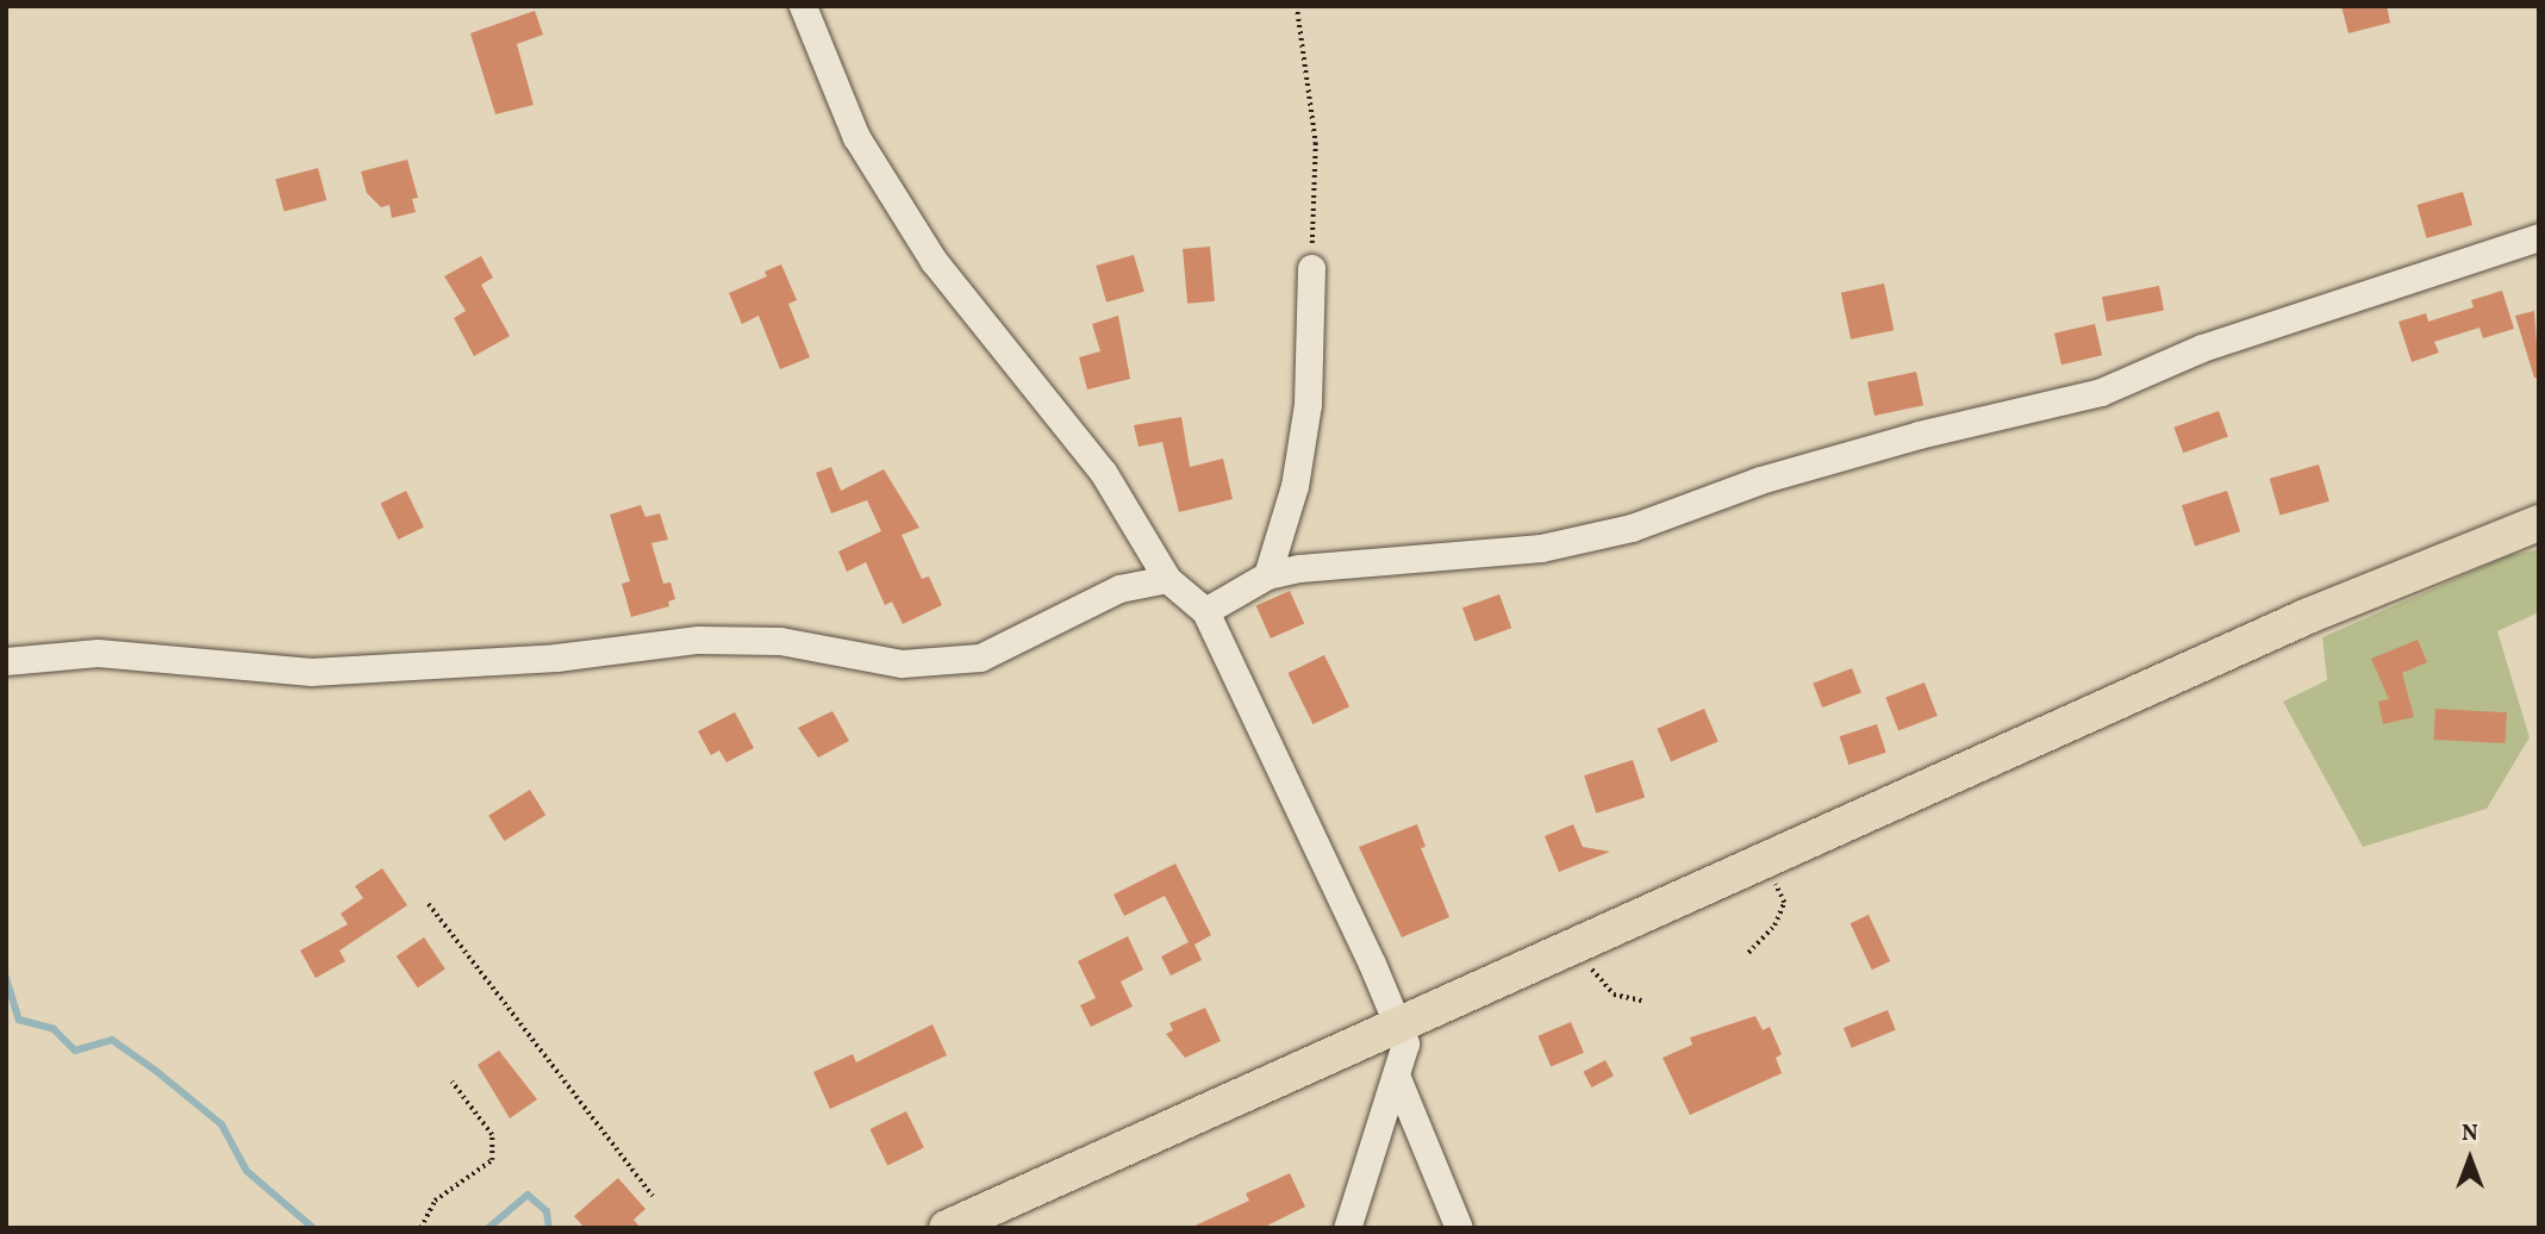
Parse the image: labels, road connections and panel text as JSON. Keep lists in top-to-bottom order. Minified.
{"north":"top"}
